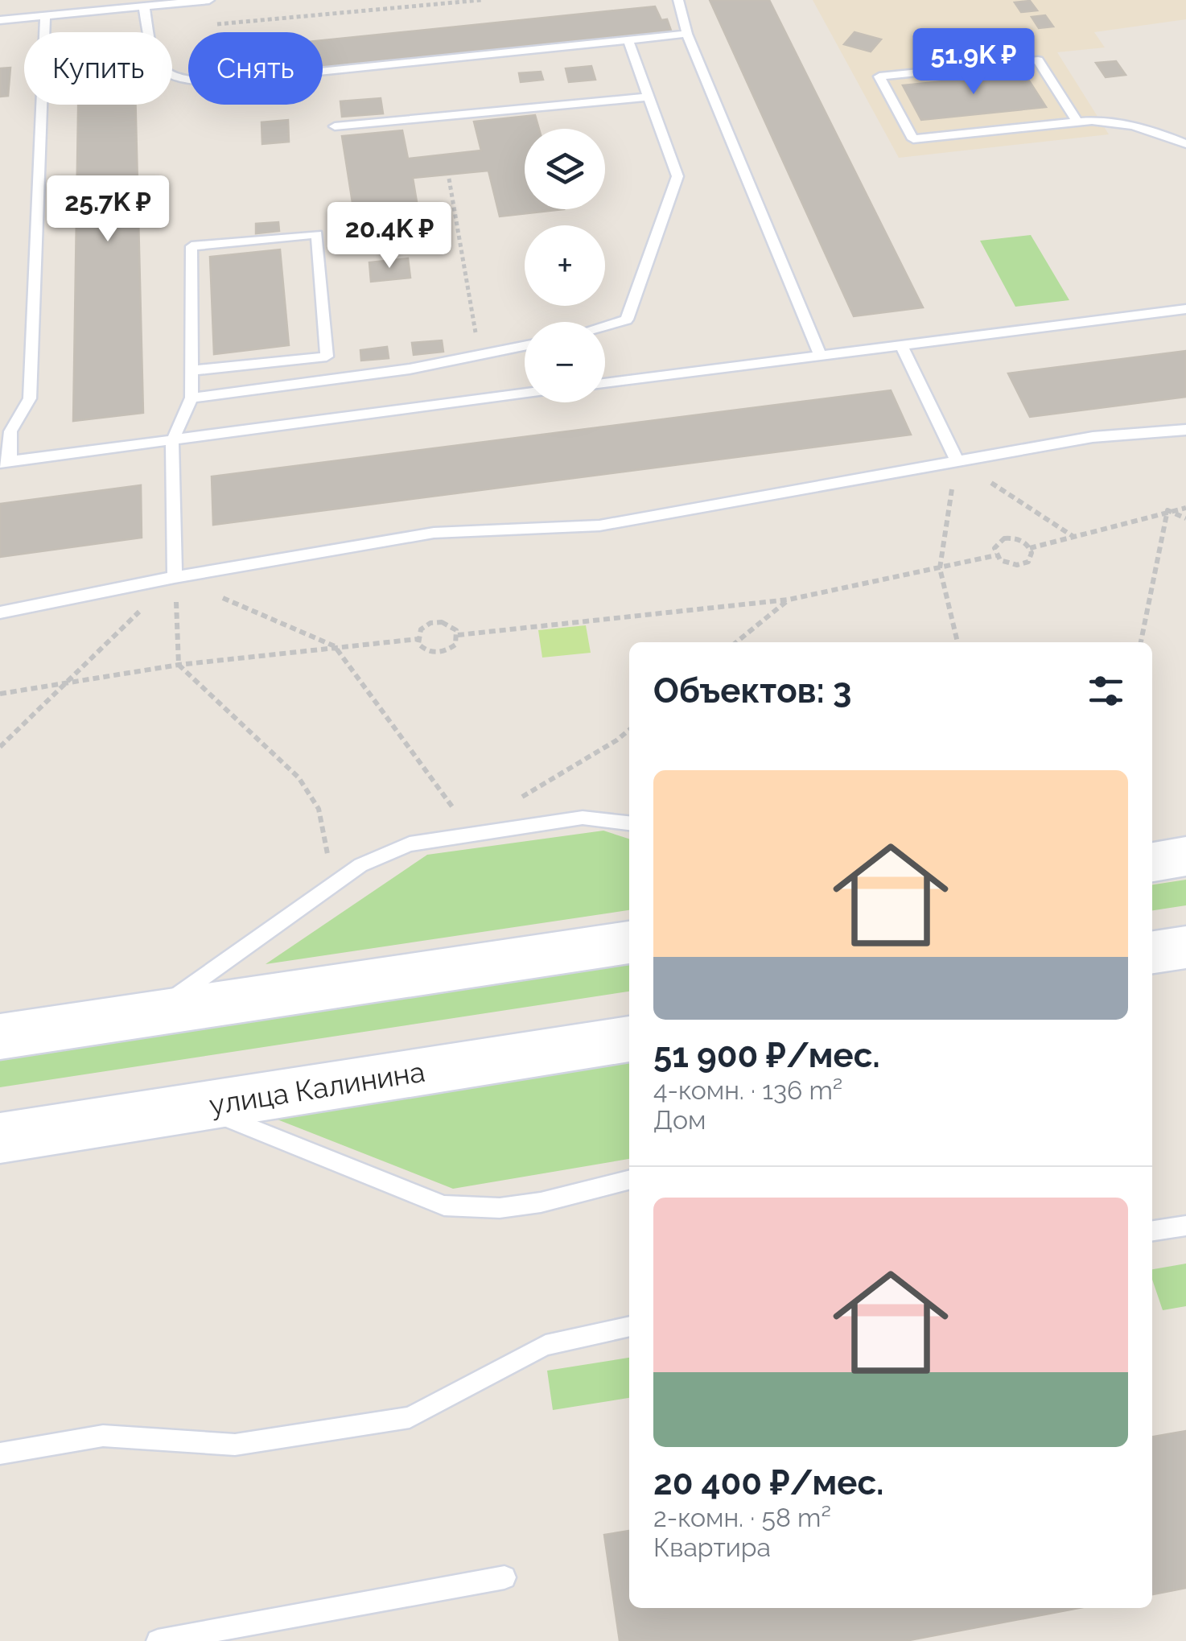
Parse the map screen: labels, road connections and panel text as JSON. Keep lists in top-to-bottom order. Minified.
{"streets":{"main road":["улица Калинина"]},"page":{"price":["51.9K ₽","25.7K ₽","20.4K ₽"],"chip":["Купить","Снять"],"map_buttons":["+","−"],"heading":"Объектов: 3","list":[{"name":"51 900 ₽/мес.","note":"4-комн. · 136 m² · Дом"},{"name":"20 400 ₽/мес.","note":"2-комн. · 58 m² · Квартира"}]}}
